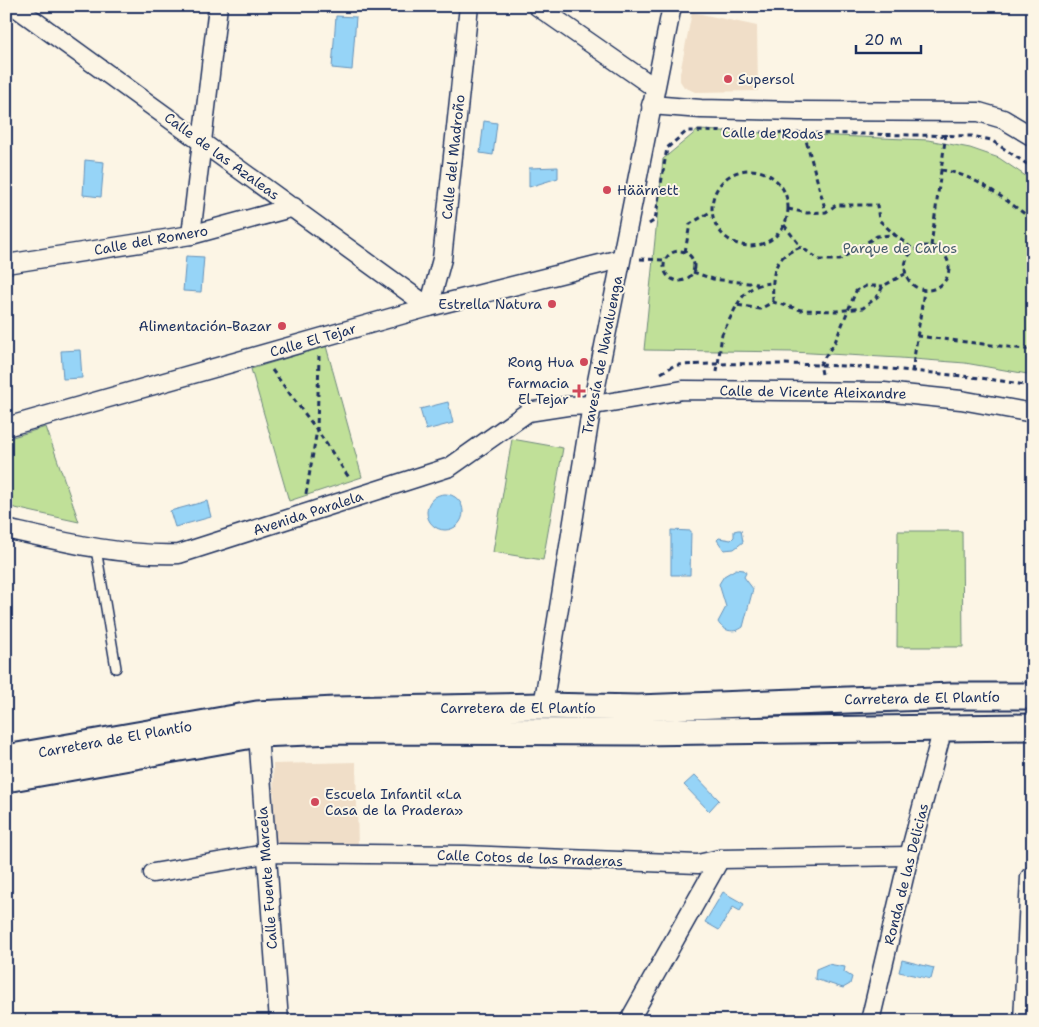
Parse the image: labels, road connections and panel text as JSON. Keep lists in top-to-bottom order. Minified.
{"streets":{"street":["Calle de Rodas","Calle de las Azaleas","Calle del Madroño","Calle del Romero","Calle El Tejar","Travesía de Navaluenga","Calle de Vicente Aleixandre","Avenida Paralela","Carretera de El Plantío","Calle Cotos de las Praderas","Ronda de las Delicias","Calle Fuente Marcela"]},"crossings":[["Calle de Rodas","Travesía de Navaluenga"],["Calle de las Azaleas","Calle del Madroño"],["Calle de las Azaleas","Calle del Romero"],["Calle de las Azaleas","Calle El Tejar"],["Calle del Madroño","Calle El Tejar"],["Calle El Tejar","Travesía de Navaluenga"],["Travesía de Navaluenga","Calle de Vicente Aleixandre"],["Travesía de Navaluenga","Avenida Paralela"],["Travesía de Navaluenga","Carretera de El Plantío"],["Calle de Vicente Aleixandre","Avenida Paralela"],["Carretera de El Plantío","Ronda de las Delicias"],["Carretera de El Plantío","Calle Fuente Marcela"],["Calle Cotos de las Praderas","Ronda de las Delicias"],["Calle Cotos de las Praderas","Calle Fuente Marcela"]],"parks":["Parque de Carlos"],"places":{"other":["Supersol","Häärnett","Estrella Natura","Alimentación-Bazar","Rong Hua","Escuela Infantil «La Casa de la Pradera»"],"health":["Farmacia El Tejar"]},"scale_bar":"20 m"}
